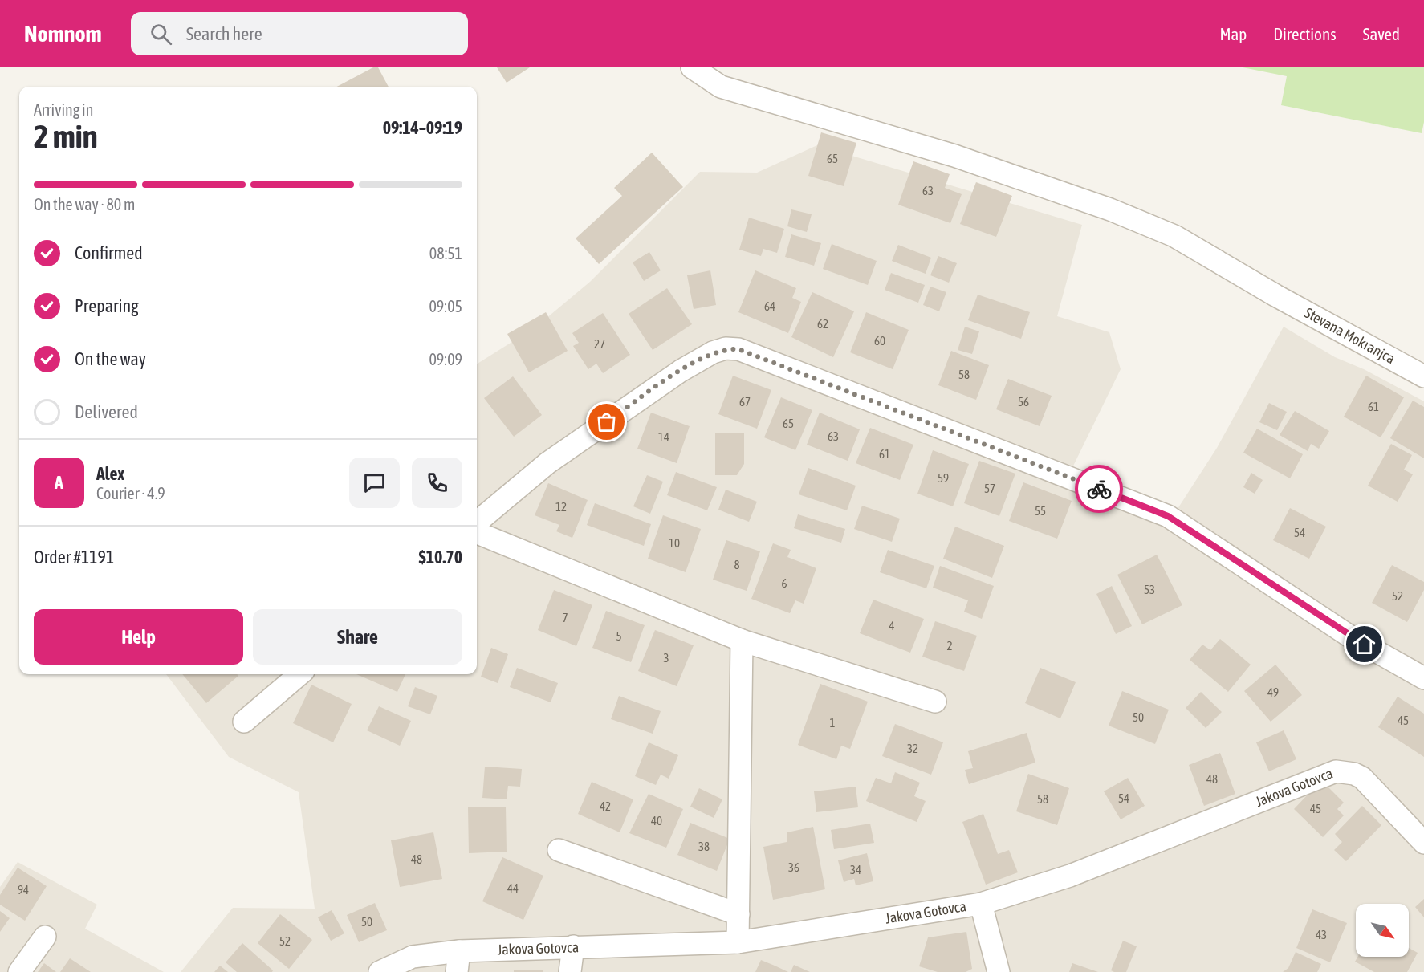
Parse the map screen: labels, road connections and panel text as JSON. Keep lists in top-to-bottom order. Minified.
{"streets":{"street":["Stevana Mokranjca","Jakova Gotovca"]},"house_numbers":["65","63","64","62","60","27","58","67","56","61","65","63","14","61","59","57","12","55","54","10","8","6","53","52","7","4","5","2","3","49","50","45","1","32","48","54","58","42","45","40","38","48","36","34","44","94","50","43","52"],"north":"bottom right","page":{"header":"Nomnom","search":"Search here","nav":["Map","Directions","Saved"],"heading":["2 min","Arriving in","09:14–09:19"],"panel":["Alex","Courier · 4.9","Order #1191","$10.70"],"bar":"On the way · 80 m","list":[["Confirmed","08:51"],["Preparing","09:05"],["On the way","09:09"],"Delivered"],"round":"A","buttons":["Help","Share"]}}
